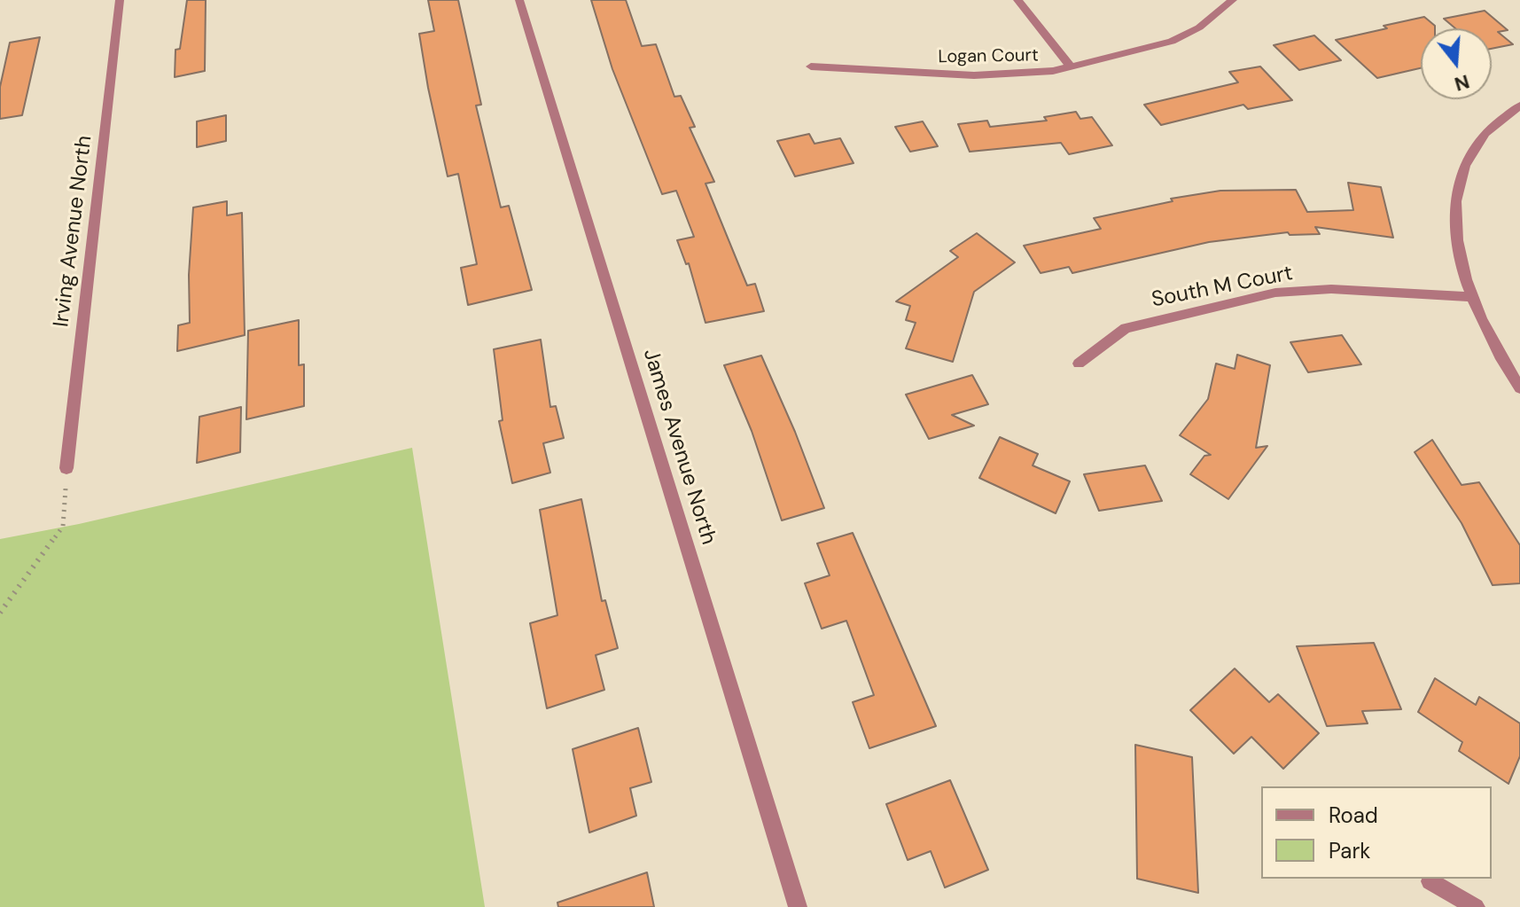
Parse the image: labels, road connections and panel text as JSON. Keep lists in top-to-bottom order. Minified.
{"streets":{"street":["Logan Court","Irving Avenue North","South M Court","James Avenue North"]},"legend":["Road","Park"],"north":"bottom"}
